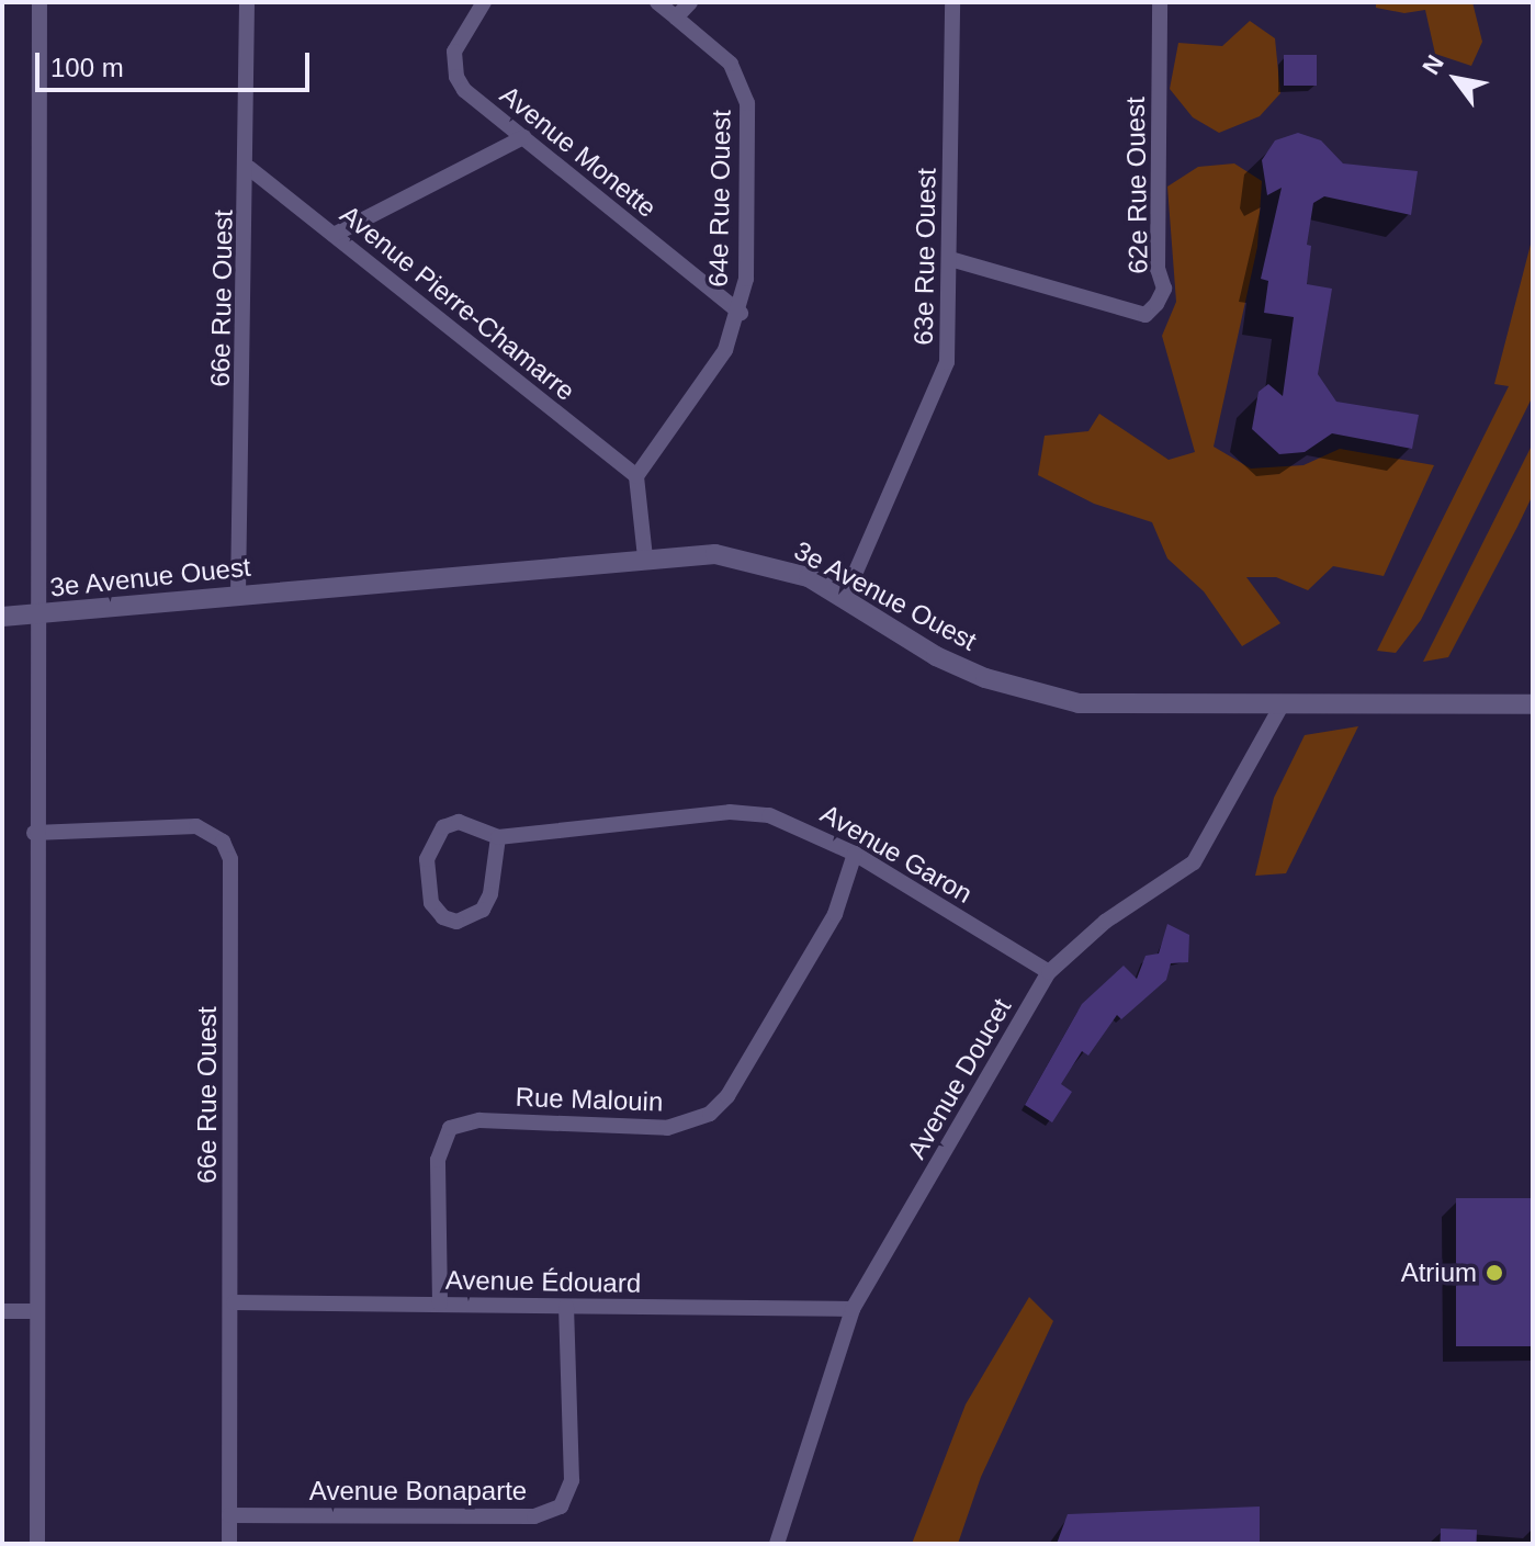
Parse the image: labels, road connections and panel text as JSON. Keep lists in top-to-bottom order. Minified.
{"streets":{"street":["Avenue Monette","62e Rue Ouest","64e Rue Ouest","63e Rue Ouest","66e Rue Ouest","Avenue Pierre-Chamarre","3e Avenue Ouest","Avenue Garon","Avenue Doucet","Rue Malouin","Avenue Édouard","Avenue Bonaparte"]},"crossings":[["Avenue Monette","64e Rue Ouest"],["62e Rue Ouest","63e Rue Ouest"],["64e Rue Ouest","Avenue Pierre-Chamarre"],["63e Rue Ouest","3e Avenue Ouest"],["66e Rue Ouest","Avenue Pierre-Chamarre"],["66e Rue Ouest","3e Avenue Ouest"],["66e Rue Ouest","Avenue Édouard"],["66e Rue Ouest","Avenue Bonaparte"],["3e Avenue Ouest","Avenue Doucet"],["Avenue Garon","Avenue Doucet"],["Avenue Garon","Rue Malouin"],["Avenue Doucet","Avenue Édouard"],["Rue Malouin","Avenue Édouard"],["Avenue Édouard","Avenue Bonaparte"]],"places":["Atrium"],"scale_bar":"100 m","north":"top left"}
